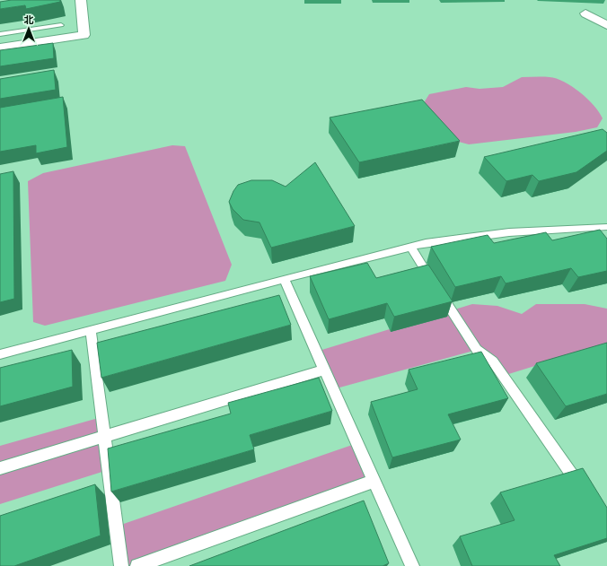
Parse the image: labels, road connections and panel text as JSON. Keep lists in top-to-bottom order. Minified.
{"north":"top"}
